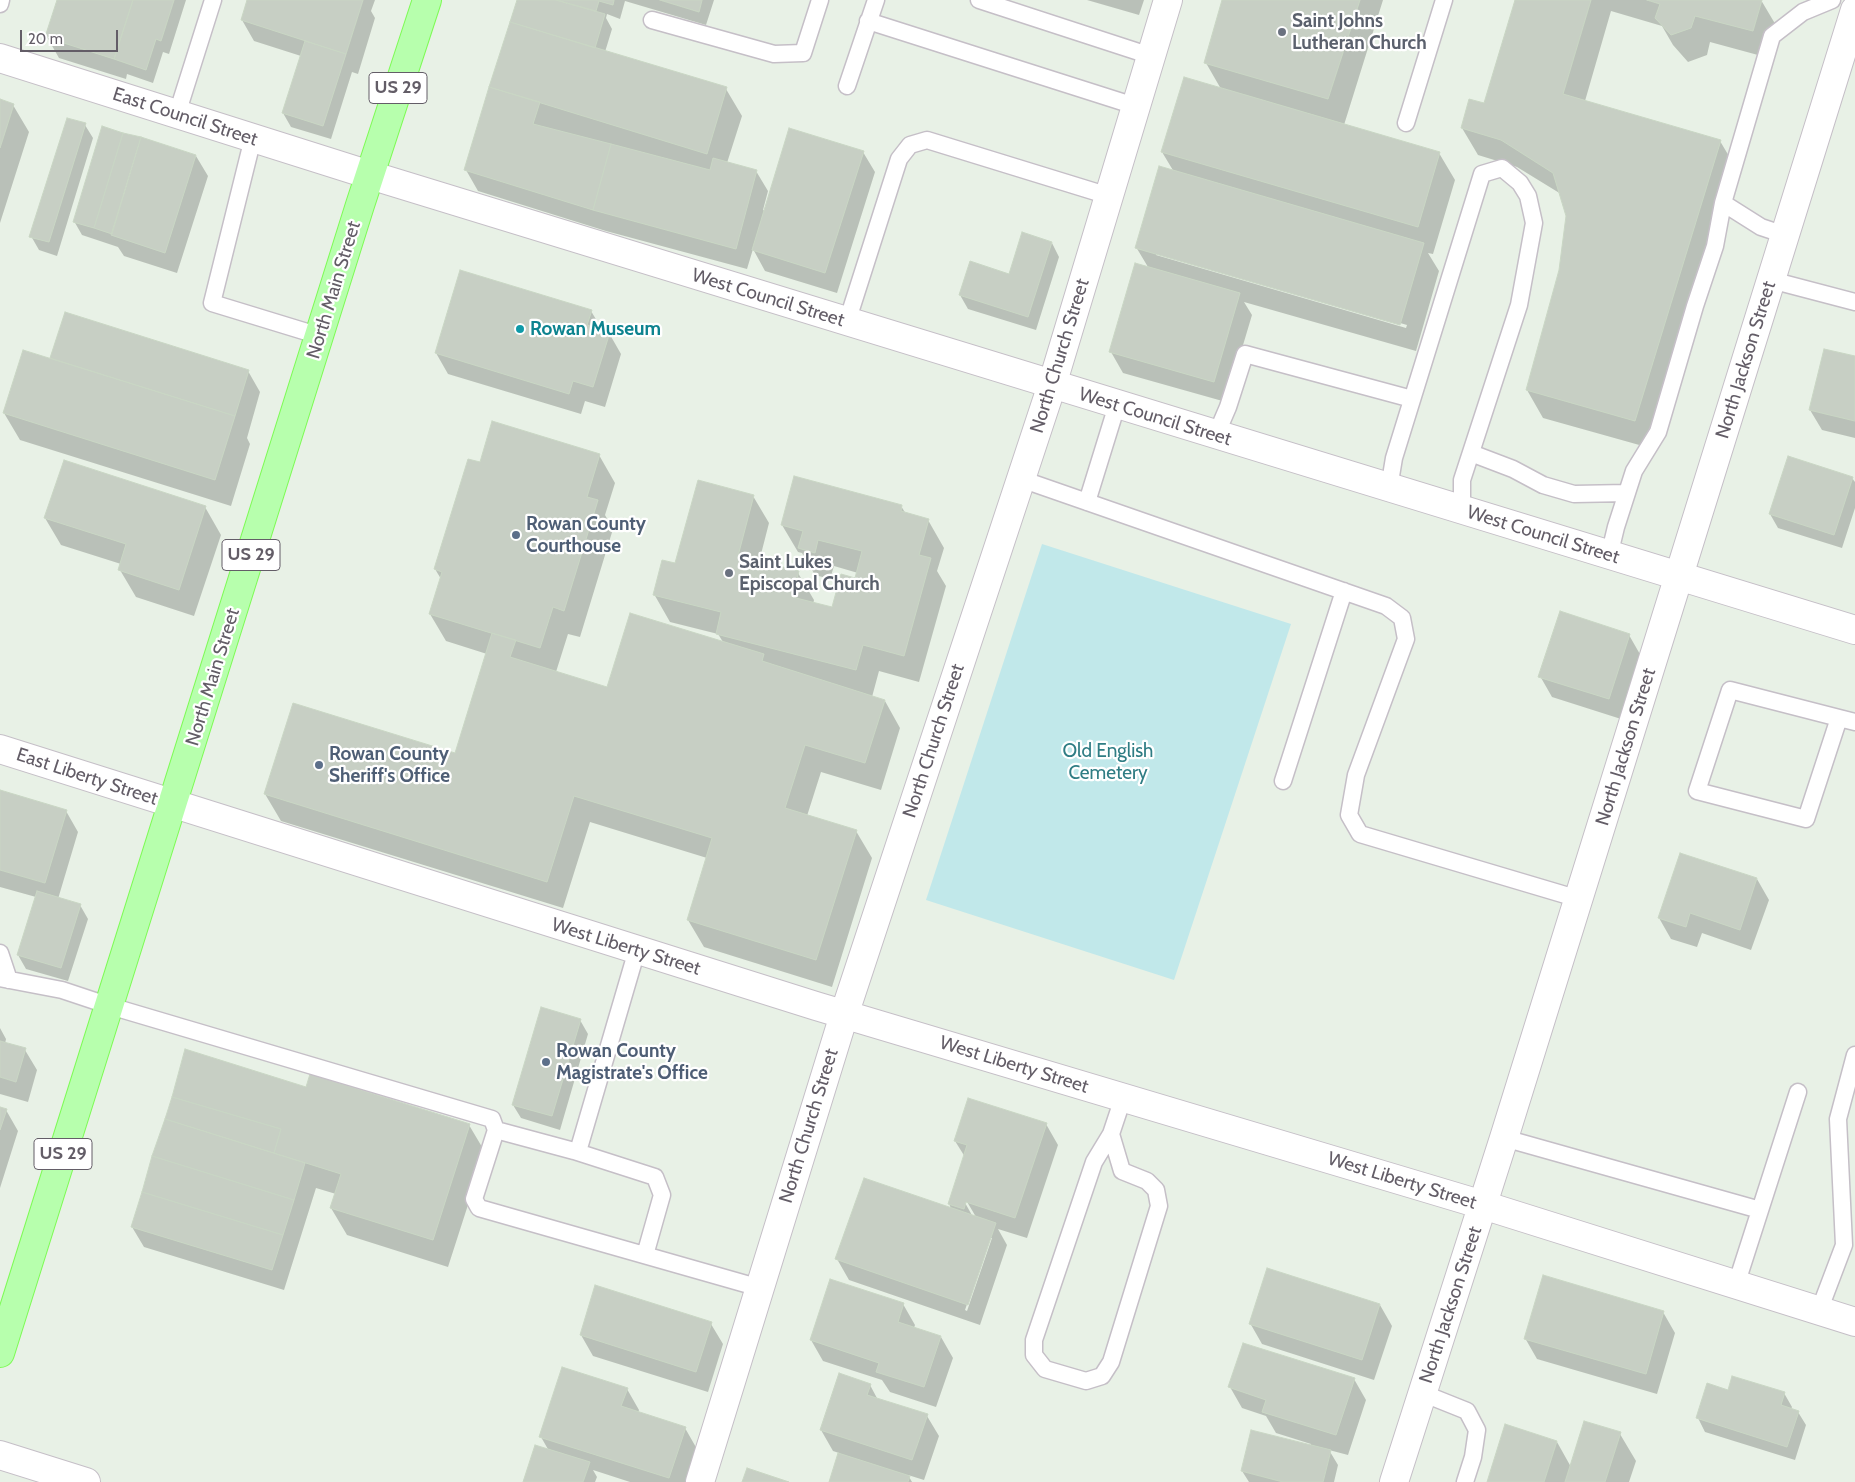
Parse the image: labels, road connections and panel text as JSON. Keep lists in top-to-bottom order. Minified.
{"streets":{"main road":["US 29","North Main Street"],"street":["East Council Street","West Council Street","North Church Street","North Jackson Street","East Liberty Street","West Liberty Street"]},"crossings":[["East Council Street","North Main Street"],["East Council Street","West Council Street"],["North Main Street","West Council Street"],["North Main Street","East Liberty Street"],["North Main Street","West Liberty Street"],["West Council Street","North Church Street"],["West Council Street","North Jackson Street"],["North Church Street","West Liberty Street"],["North Jackson Street","West Liberty Street"],["East Liberty Street","West Liberty Street"]],"parks":["Old English Cemetery"],"places":["Saint Johns Lutheran Church","Rowan Museum","Rowan County Courthouse","Saint Lukes Episcopal Church","Rowan County Sheriff's Office","Rowan County Magistrate's Office"],"scale_bar":"20 m"}
